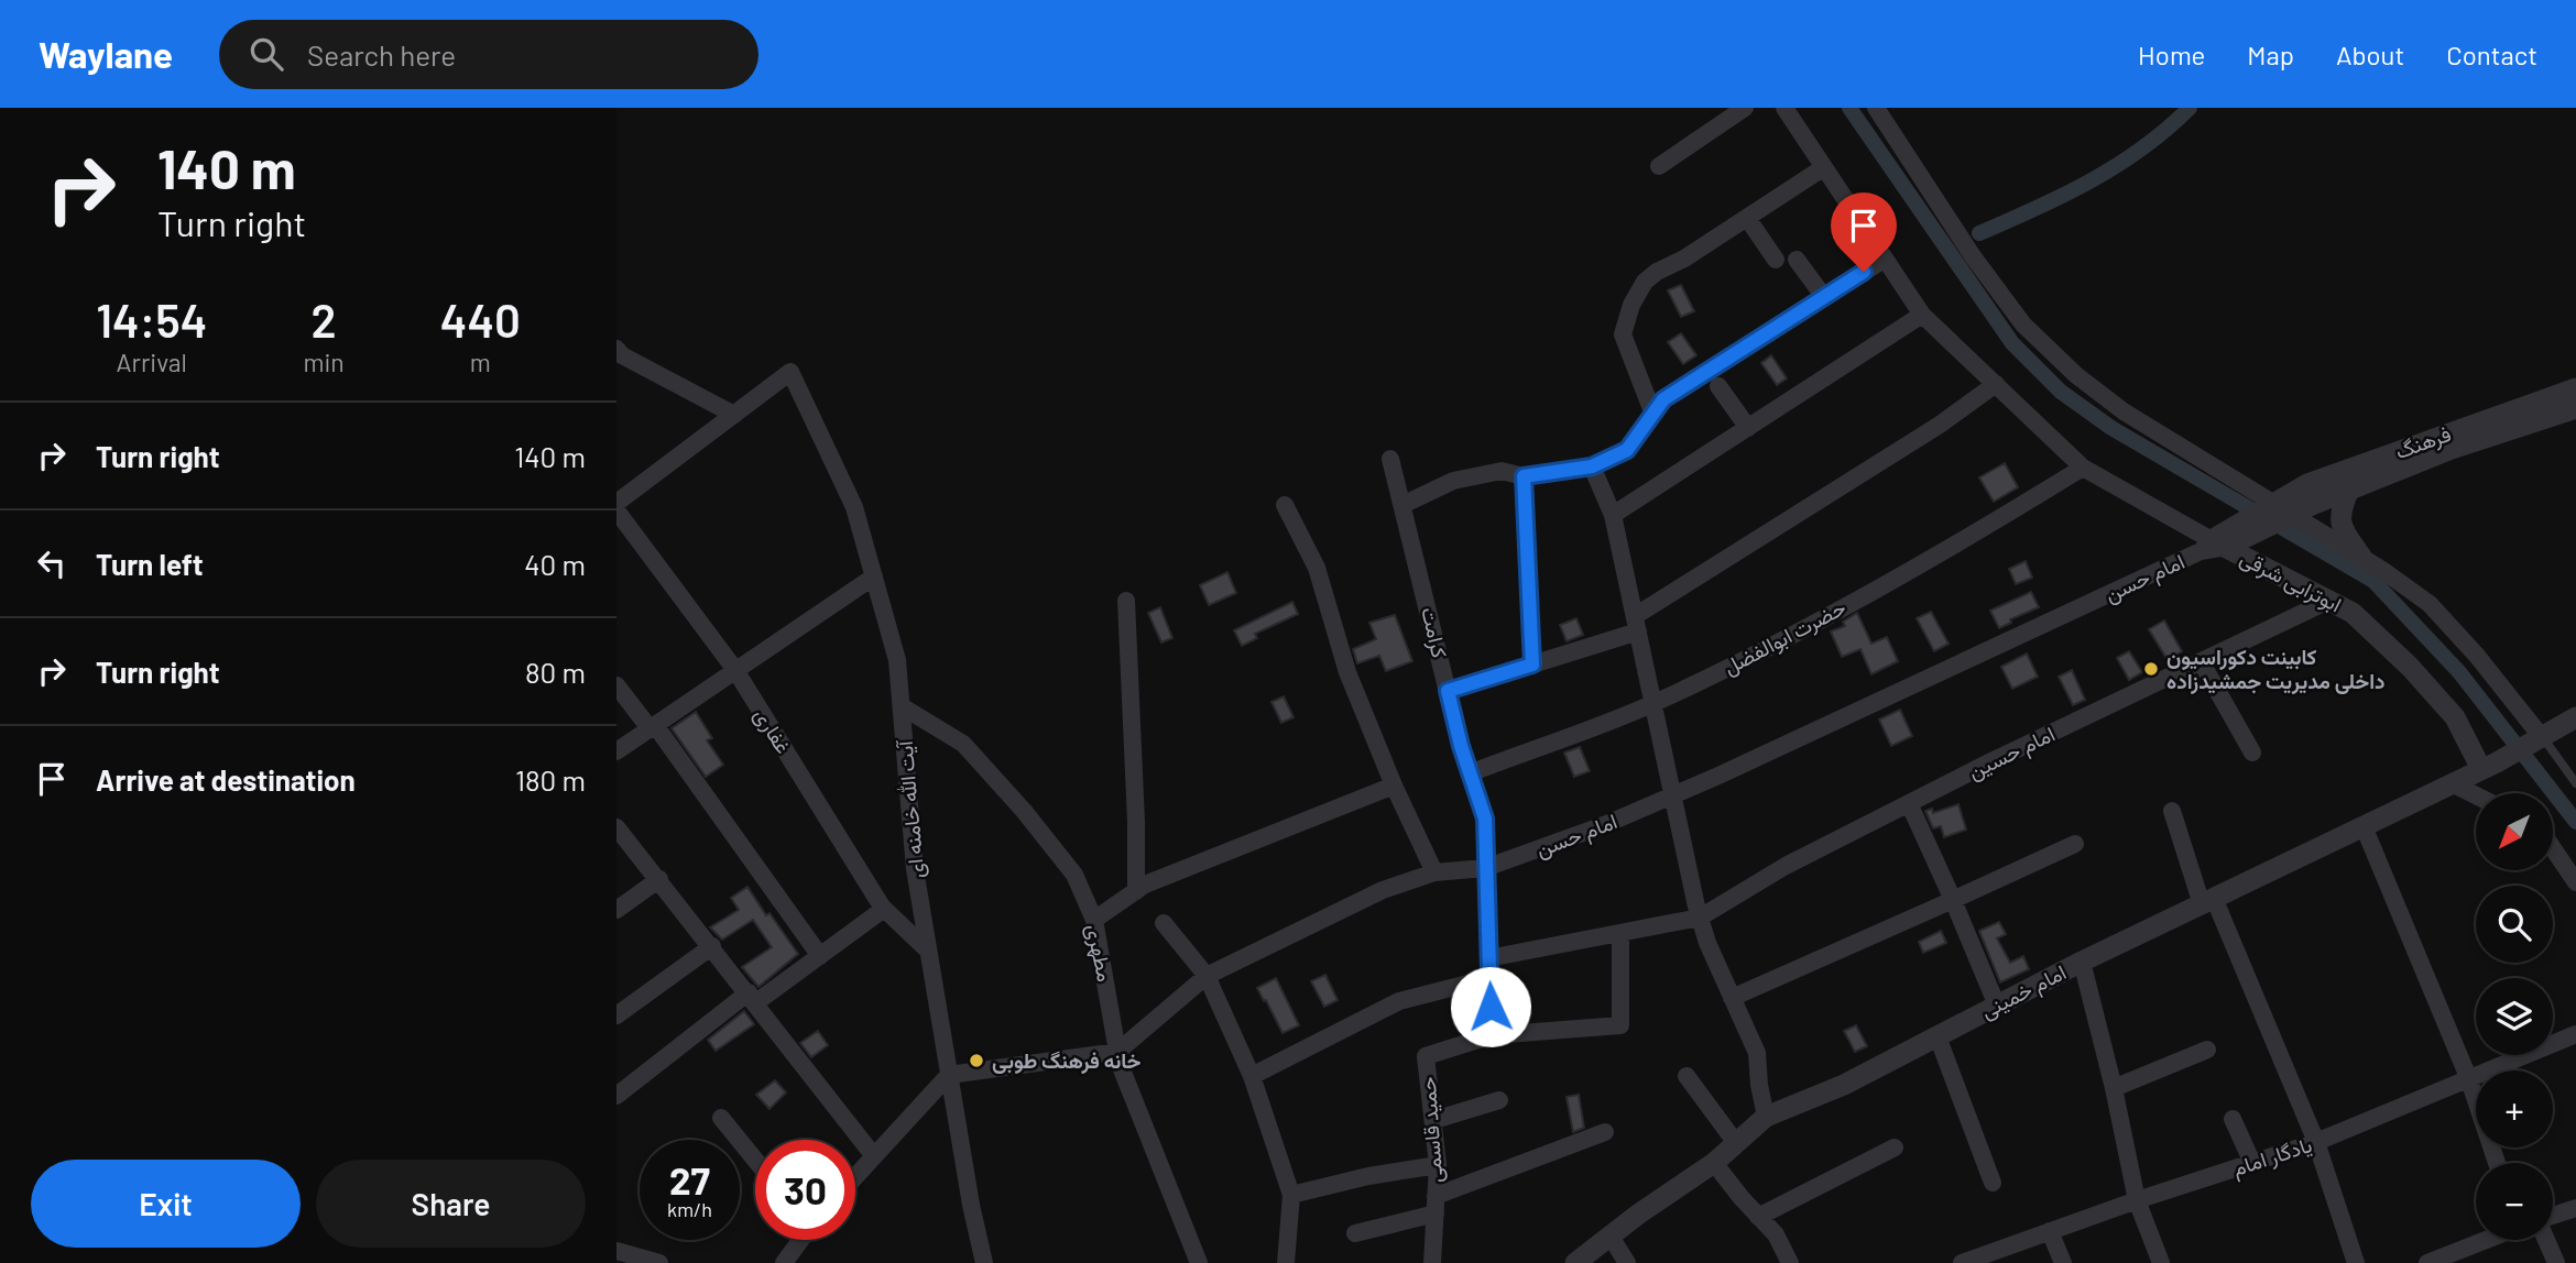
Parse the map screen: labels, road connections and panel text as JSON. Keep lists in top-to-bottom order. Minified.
{"streets":{"street":["فرهنگ","امام حسن","ابوترابی شرقی","کرامت","حضرت ابوالفضل","غفاری","امام حسین","آیت الله خامنه ای","مطهری","امام خمینی","حمید قاسمی","یادگار امام"]},"crossings":[["امام حسن","ابوترابی شرقی"],["امام حسن","کرامت"],["امام حسن","مطهری"],["ابوترابی شرقی","امام حسین"],["ابوترابی شرقی","امام خمینی"],["کرامت","حضرت ابوالفضل"],["کرامت","حمید قاسمی"],["غفاری","آیت الله خامنه ای"],["آیت الله خامنه ای","مطهری"]],"places":["کابینت دکوراسیون داخلی مدیریت جمشیدزاده","خانه فرهنگ طوبی"],"north":"bottom left","page":{"header":"Waylane","search":"Search here","nav":["Home","Map","About","Contact"],"turn":["140 m","Turn right"],"eta":["14:54","Arrival","2","min","440","m"],"list":[{"name":"Turn right","value":"140 m"},{"name":"Turn left","value":"40 m"},{"name":"Turn right","value":"80 m"},{"name":"Arrive at destination","value":"180 m"}],"map_buttons":["+","−"],"speed":"27 km/h","limit":"30","buttons":["Exit","Share"]}}
